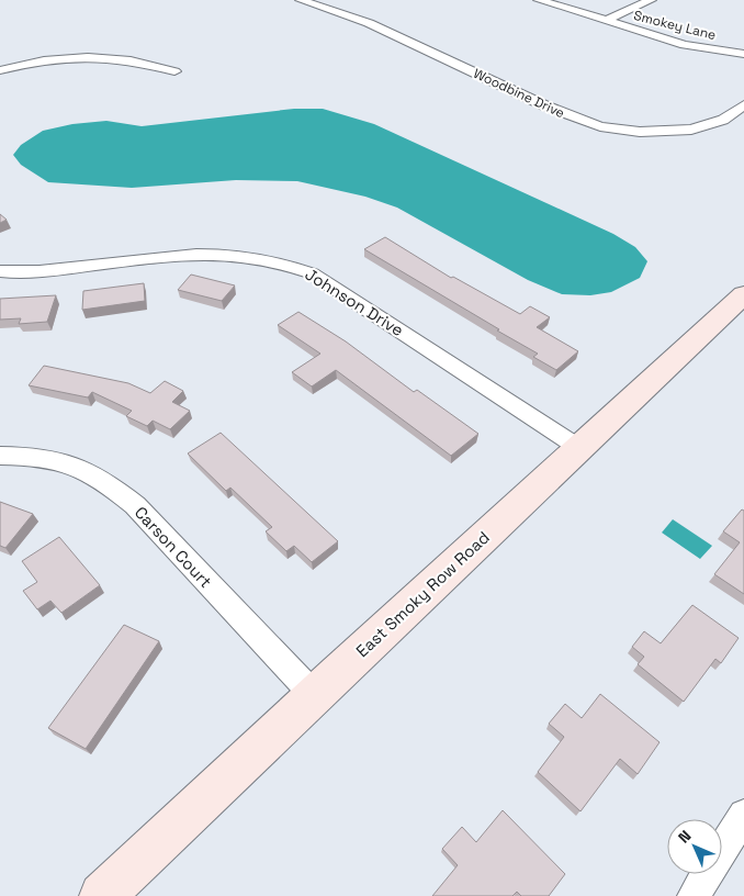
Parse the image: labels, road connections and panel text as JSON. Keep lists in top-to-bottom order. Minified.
{"streets":{"street":["Smokey Lane","Woodbine Drive","Johnson Drive","Carson Court","East Smoky Row Road"]},"crossings":[["Johnson Drive","East Smoky Row Road"],["Carson Court","East Smoky Row Road"]],"north":"top left"}
